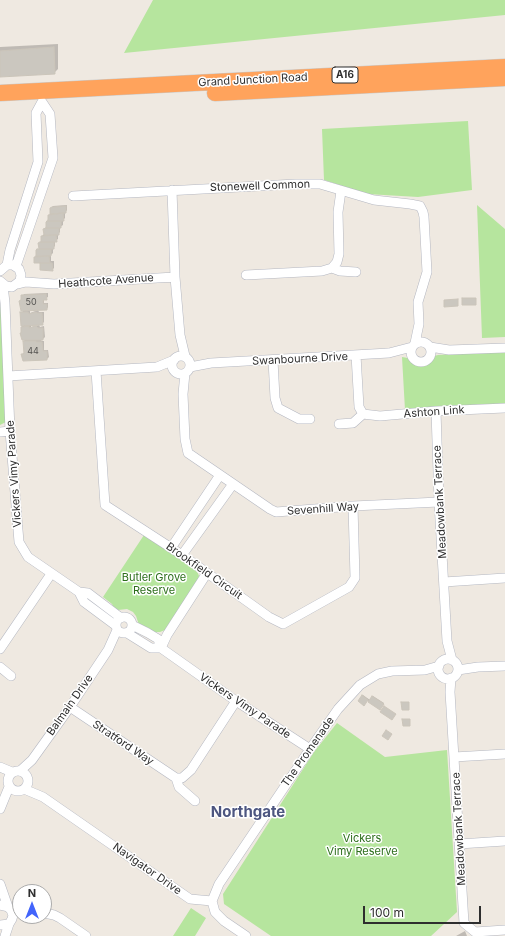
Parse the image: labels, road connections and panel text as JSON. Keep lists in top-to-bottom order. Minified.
{"streets":{"highway":["A16","Grand Junction Road"],"street":["Stonewell Common","Heathcote Avenue","Swanbourne Drive","Ashton Link","Vickers Vimy Parade","Meadowbank Terrace","Sevenhill Way","Brookfield Circuit","Balmain Drive","Stratford Way","The Promenade","Navigator Drive"]},"crossings":[["Stonewell Common","Swanbourne Drive"],["Stonewell Common","Sevenhill Way"],["Heathcote Avenue","Vickers Vimy Parade"],["Heathcote Avenue","Sevenhill Way"],["Swanbourne Drive","Vickers Vimy Parade"],["Swanbourne Drive","Sevenhill Way"],["Swanbourne Drive","Brookfield Circuit"],["Ashton Link","Meadowbank Terrace"],["Vickers Vimy Parade","Balmain Drive"],["Vickers Vimy Parade","The Promenade"],["Meadowbank Terrace","Sevenhill Way"],["Meadowbank Terrace","The Promenade"],["Sevenhill Way","Brookfield Circuit"],["Balmain Drive","Stratford Way"],["Balmain Drive","Navigator Drive"],["The Promenade","Navigator Drive"]],"districts":["Northgate"],"parks":["Butler Grove Reserve","Vickers Vimy Reserve"],"house_numbers":["50","44"],"scale_bar":"100 m","north":"top"}
